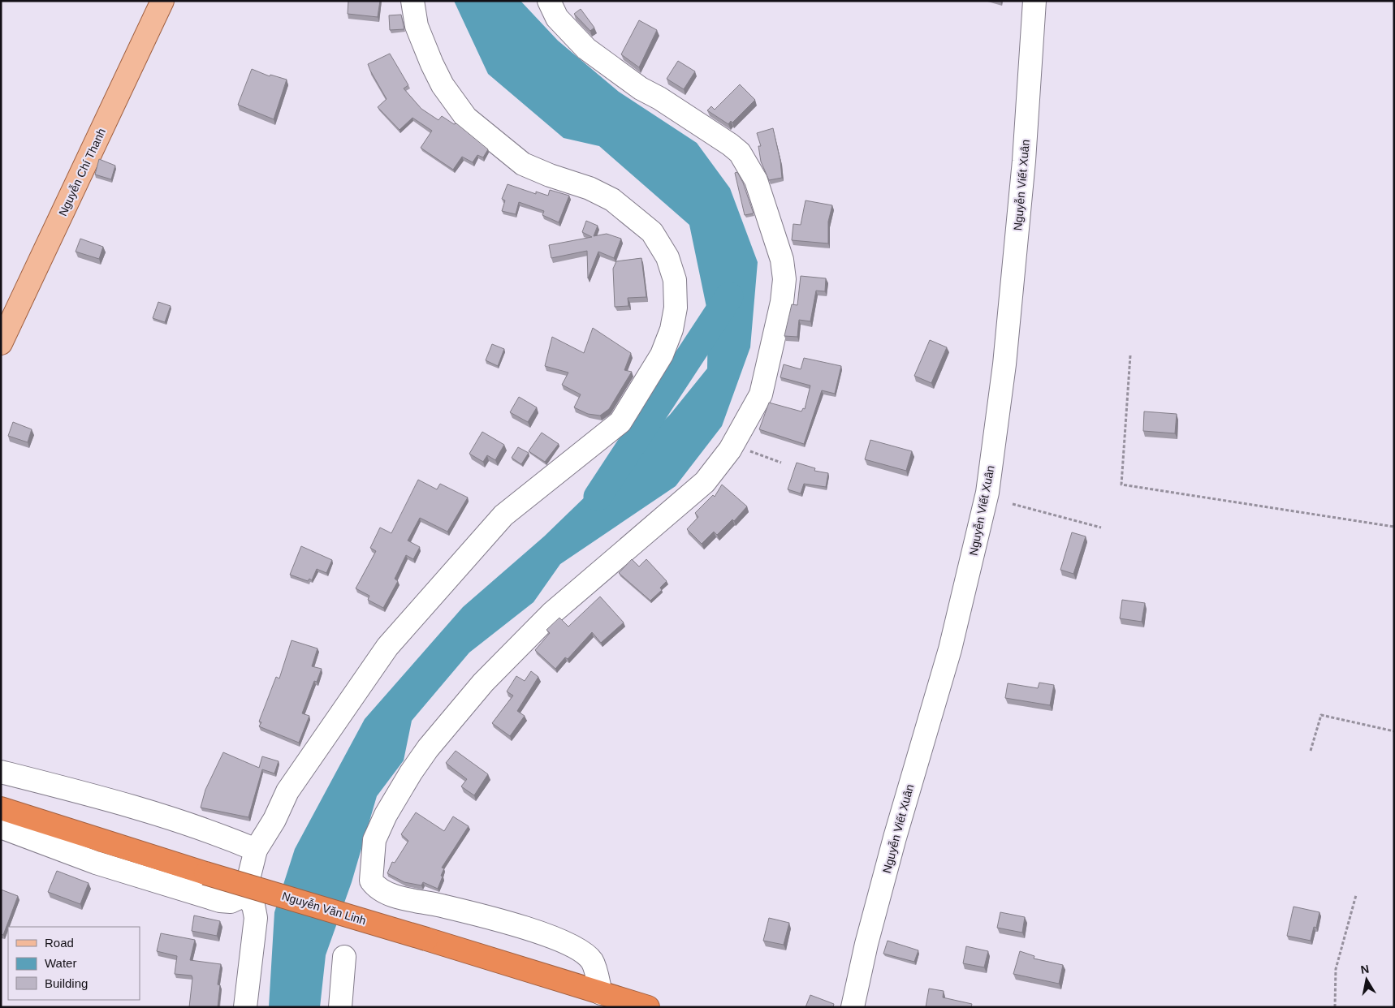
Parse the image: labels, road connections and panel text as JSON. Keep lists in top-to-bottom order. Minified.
{"streets":{"highway":["Nguyễn Văn Linh"],"main road":["Nguyễn Chí Thanh"],"street":["Nguyễn Viết Xuân"]},"legend":["Road","Water","Building"],"north":"top"}
